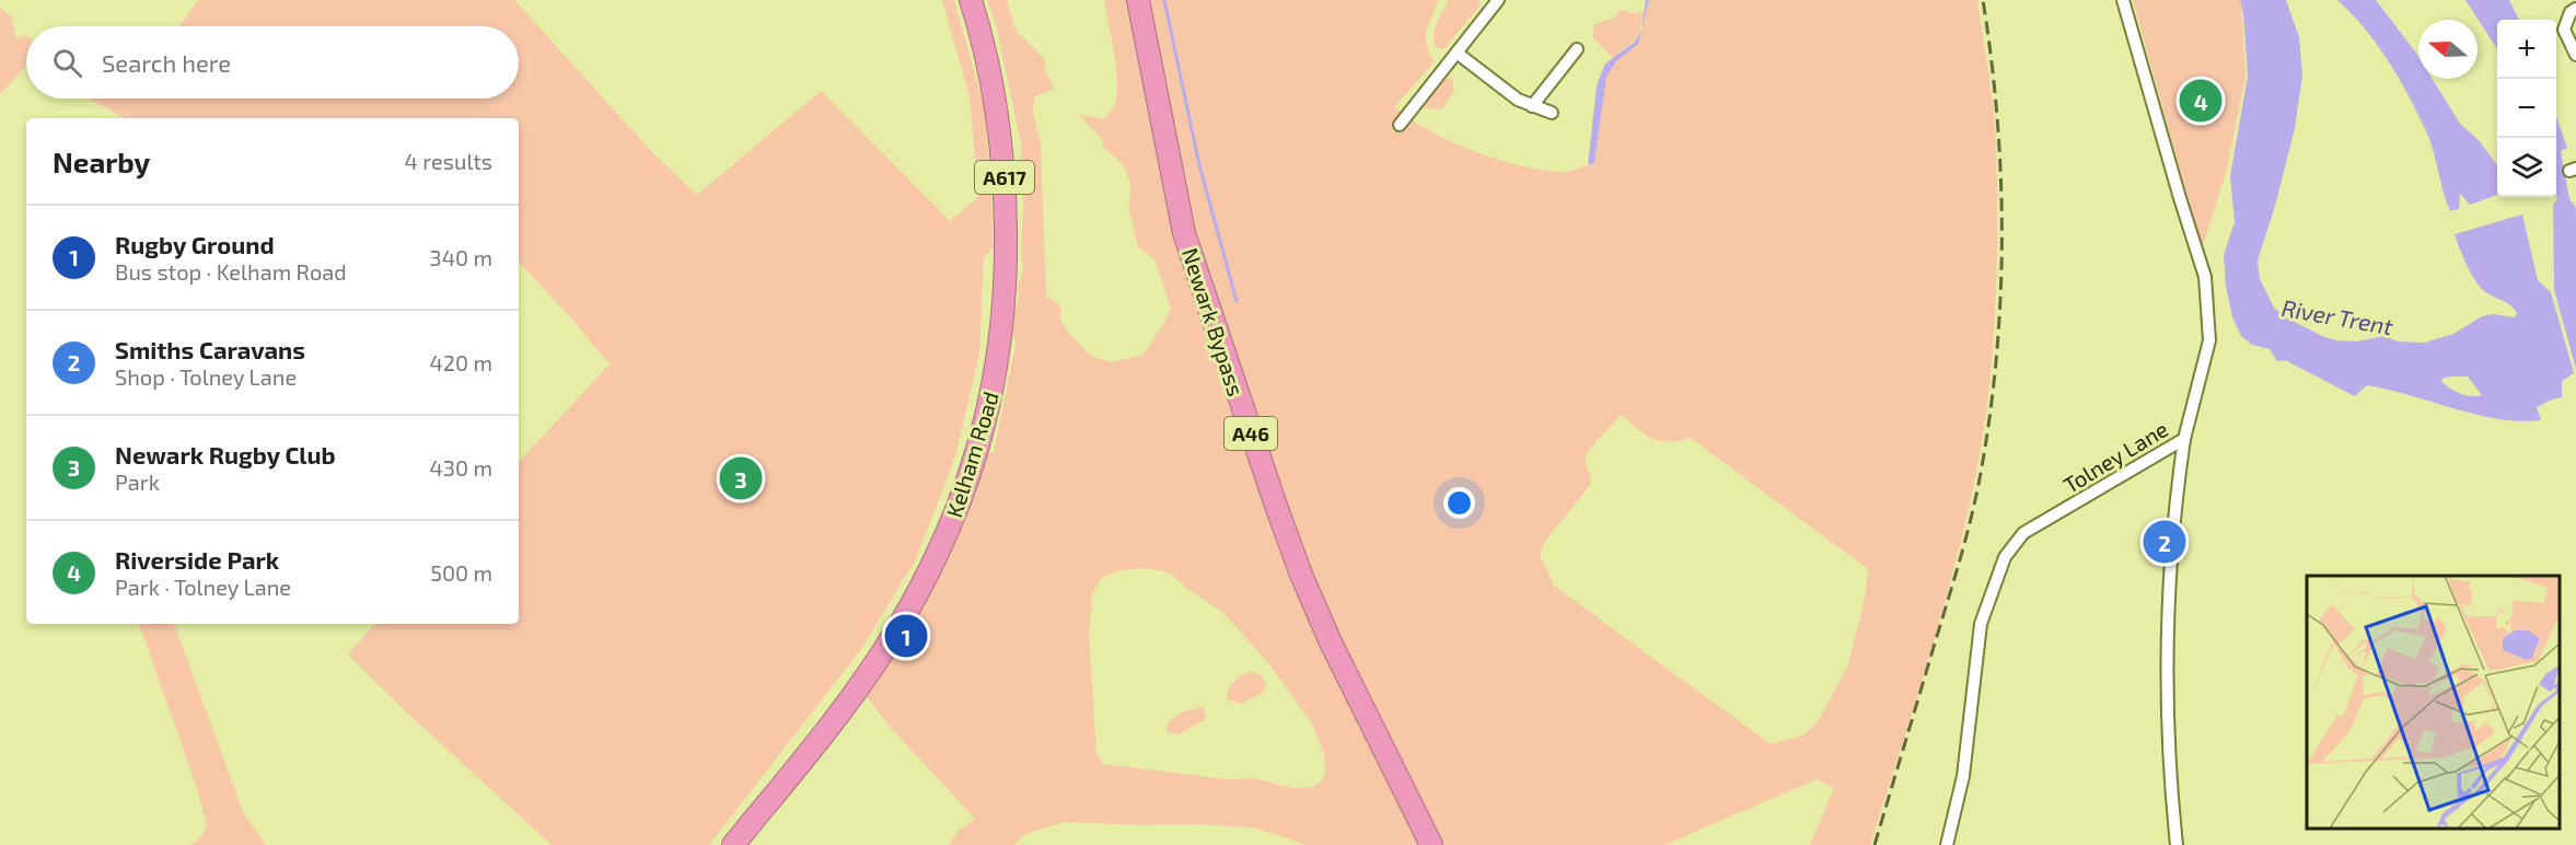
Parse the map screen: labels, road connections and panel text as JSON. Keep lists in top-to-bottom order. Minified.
{"streets":{"highway":["A617","Newark Bypass","A46","Kelham Road"],"street":["Tolney Lane"]},"water":["River Trent"],"north":"left","page":{"map_buttons":["+","−"],"search":"Search here","pins":["4","3","2","1"],"heading":["Nearby","4 results"],"list":[{"mark":"1","name":"Rugby Ground","note":"Bus stop · Kelham Road","value":"340 m"},{"mark":"2","name":"Smiths Caravans","note":"Shop · Tolney Lane","value":"420 m"},{"mark":"3","name":"Newark Rugby Club","note":"Park","value":"430 m"},{"mark":"4","name":"Riverside Park","note":"Park · Tolney Lane","value":"500 m"}]}}
